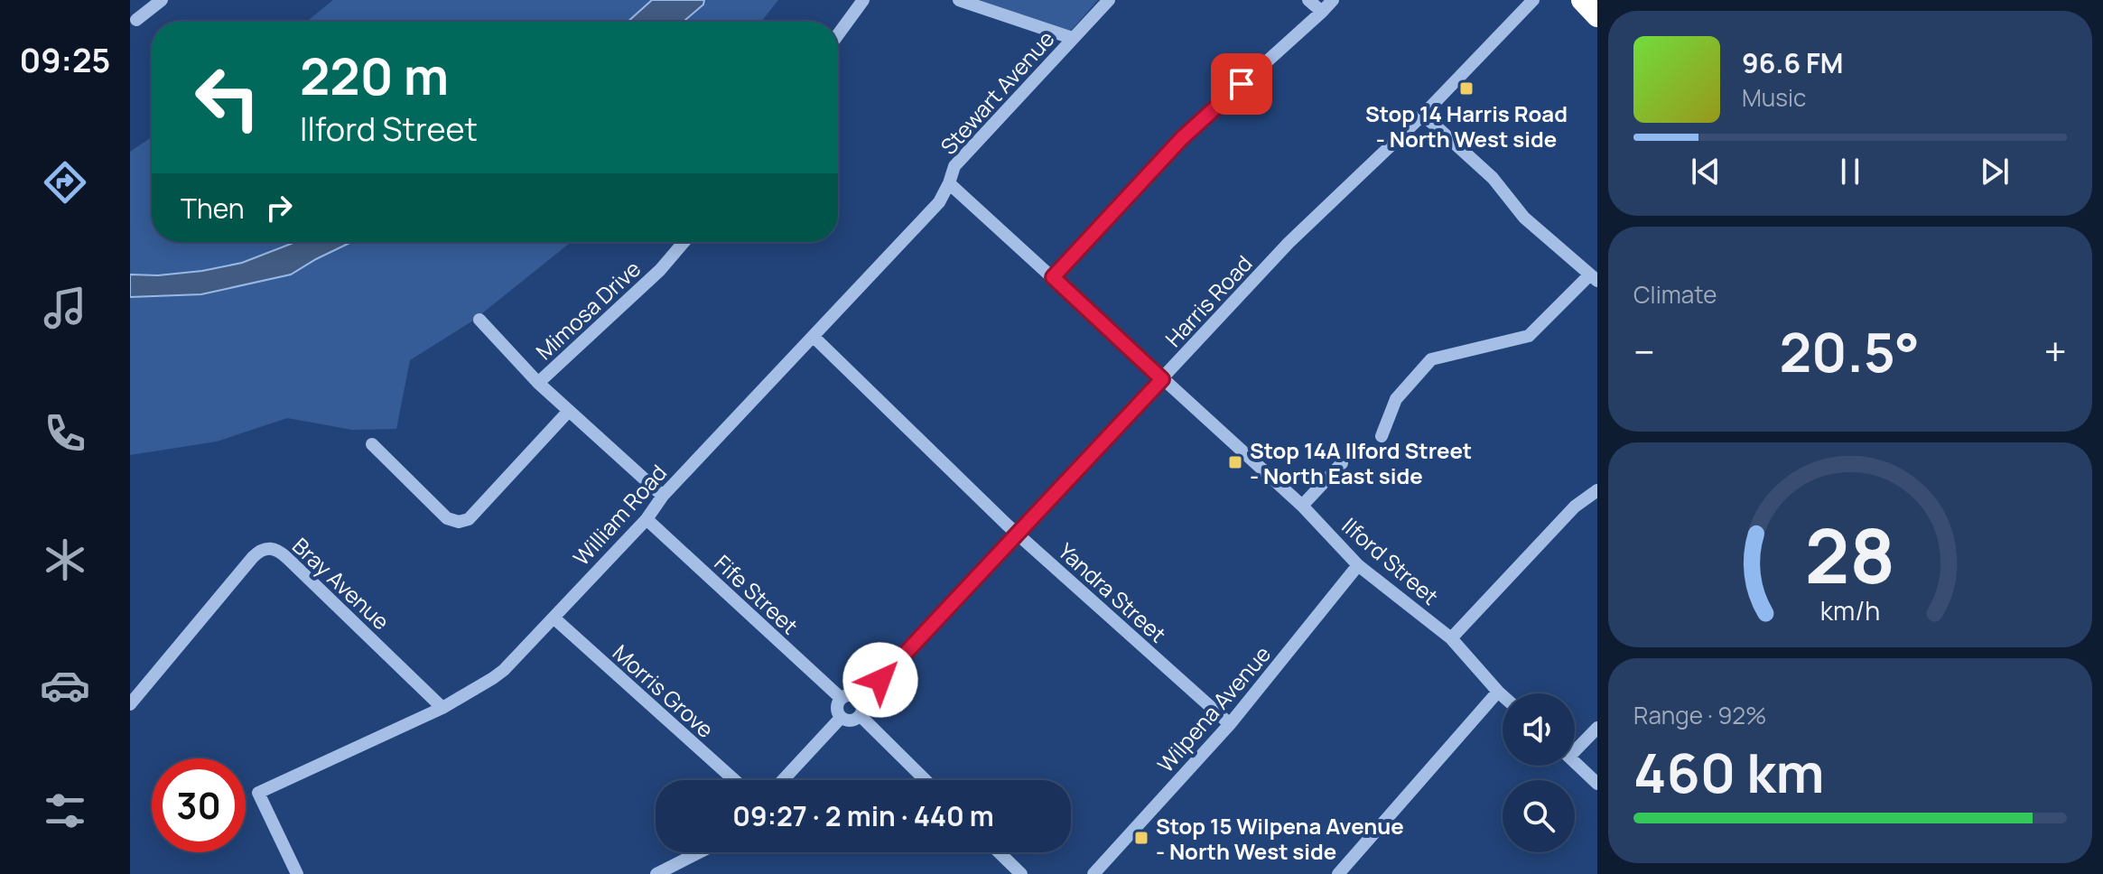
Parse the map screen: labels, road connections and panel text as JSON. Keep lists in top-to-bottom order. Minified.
{"streets":{"street":["Stewart Avenue","Harris Road","Mimosa Drive","William Road","Ilford Street","Bray Avenue","Yandra Street","Fife Street","Morris Grove","Wilpena Avenue"]},"crossings":[["Stewart Avenue","William Road"],["Stewart Avenue","Ilford Street"],["Harris Road","Ilford Street"],["Harris Road","Yandra Street"],["Harris Road","Fife Street"],["William Road","Ilford Street"],["William Road","Bray Avenue"],["William Road","Yandra Street"],["William Road","Fife Street"],["William Road","Morris Grove"],["Ilford Street","Wilpena Avenue"],["Yandra Street","Wilpena Avenue"]],"places":{"transit":["Stop 14 Harris Road - North West side","Stop 14A Ilford Street - North East side","Stop 15 Wilpena Avenue - North West side"]},"page":{"tabs":"09:25","turn":["220 m","Ilford Street"],"song":["96.6 FM","Music"],"then":"Then","tile":["Climate",["Range · 92%","460 km"]],"heat":["−","20.5°","+"],"limit":"30","trip":"09:27 · 2 min · 440 m","gauge":["28","km/h"]}}
